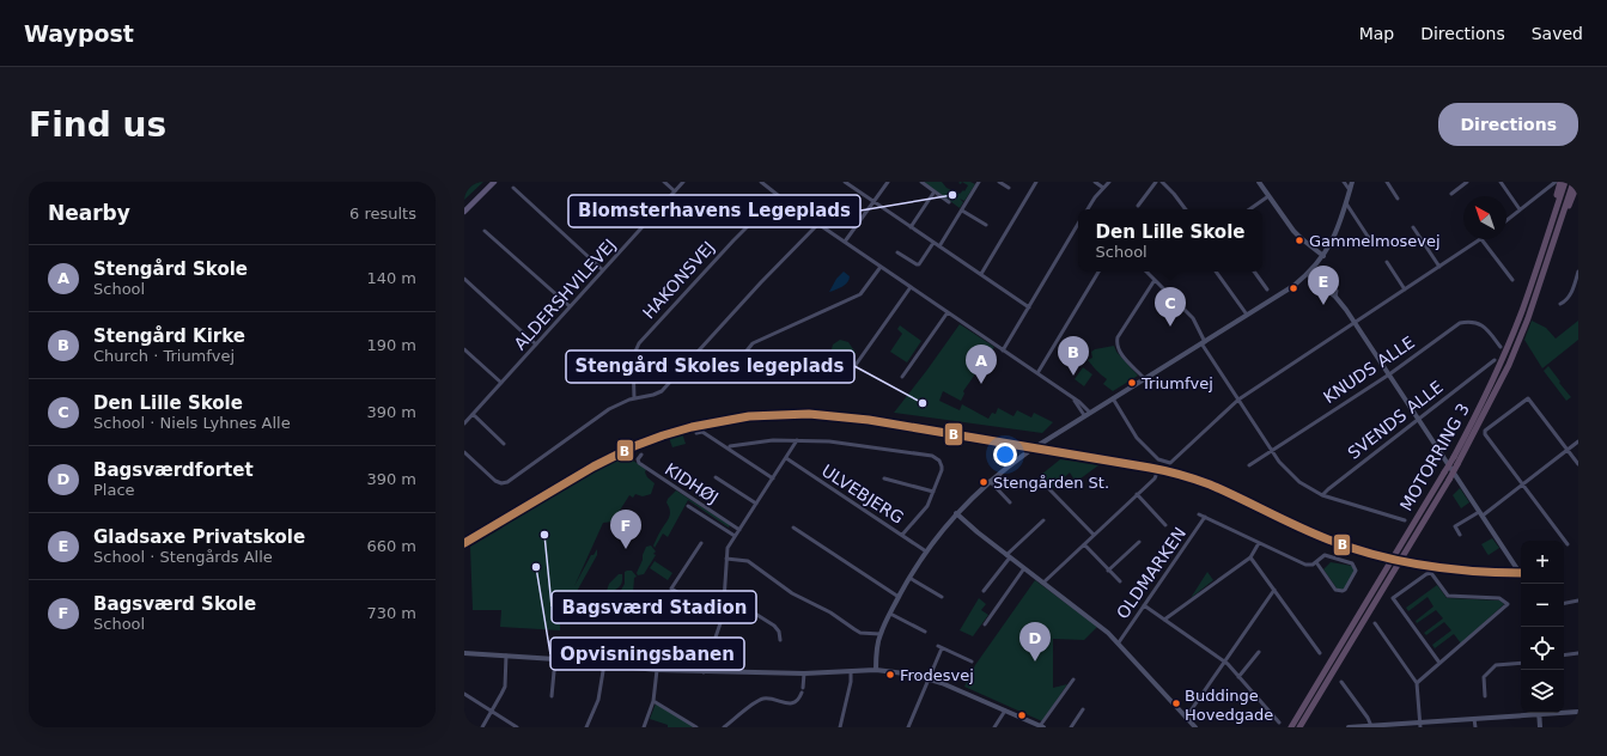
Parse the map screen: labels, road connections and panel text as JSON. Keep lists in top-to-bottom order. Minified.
{"streets":{"highway":["MOTORRING 3"],"street":["HAKONSVEJ","ALDERSHVILEVEJ","KNUDS ALLE","SVENDS ALLE","KIDHØJ","ULVEBJERG","OLDMARKEN"]},"places":["Blomsterhavens Legeplads","Gammelmosevej","Triumfvej","Stengård Skoles legeplads","Stengården St.","Bagsværd Stadion","Opvisningsbanen","Frodesvej","Buddinge Hovedgade"],"lines":["transit line B"],"north":"top left","page":{"header":"Waypost","nav":["Map","Directions","Saved"],"buttons":"Directions","title":"Find us","heading":["Nearby","6 results"],"popup":["Den Lille Skole","School"],"list":[{"mark":"A","name":"Stengård Skole","note":"School","value":"140 m"},{"mark":"B","name":"Stengård Kirke","note":"Church · Triumfvej","value":"190 m"},{"mark":"C","name":"Den Lille Skole","note":"School · Niels Lyhnes Alle","value":"390 m"},{"mark":"D","name":"Bagsværdfortet","note":"Place","value":"390 m"},{"mark":"E","name":"Gladsaxe Privatskole","note":"School · Stengårds Alle","value":"660 m"},{"mark":"F","name":"Bagsværd Skole","note":"School","value":"730 m"}],"pins":["E","C","B","A","F","D"],"map_buttons":["+","−"]}}
